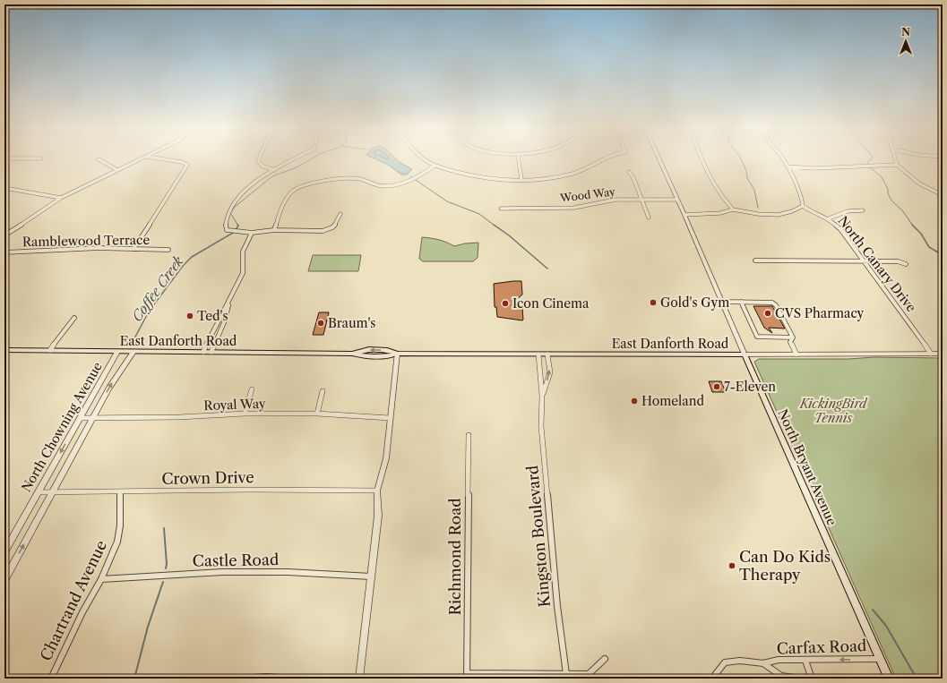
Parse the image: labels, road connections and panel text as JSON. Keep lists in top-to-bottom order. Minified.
{"streets":{"main road":["East Danforth Road","North Bryant Avenue"],"street":["Wood Way","Ramblewood Terrace","North Canary Drive","Royal Way","North Chowning Avenue","Crown Drive","Kingston Boulevard","Richmond Road","Castle Road","Chartrand Avenue","Carfax Road"]},"crossings":[["Wood Way","North Bryant Avenue"],["North Canary Drive","East Danforth Road"],["East Danforth Road","North Chowning Avenue"],["East Danforth Road","North Bryant Avenue"],["East Danforth Road","Kingston Boulevard"],["Royal Way","North Chowning Avenue"],["North Chowning Avenue","Crown Drive"],["North Bryant Avenue","Carfax Road"],["Crown Drive","Chartrand Avenue"],["Castle Road","Chartrand Avenue"]],"water":["Coffee Creek"],"parks":["KickingBird Tennis"],"places":["Gold's Gym","Icon Cinema","CVS Pharmacy","Ted's","Braum's","7-Eleven","Homeland","Can Do Kids Therapy"],"north":"top"}
